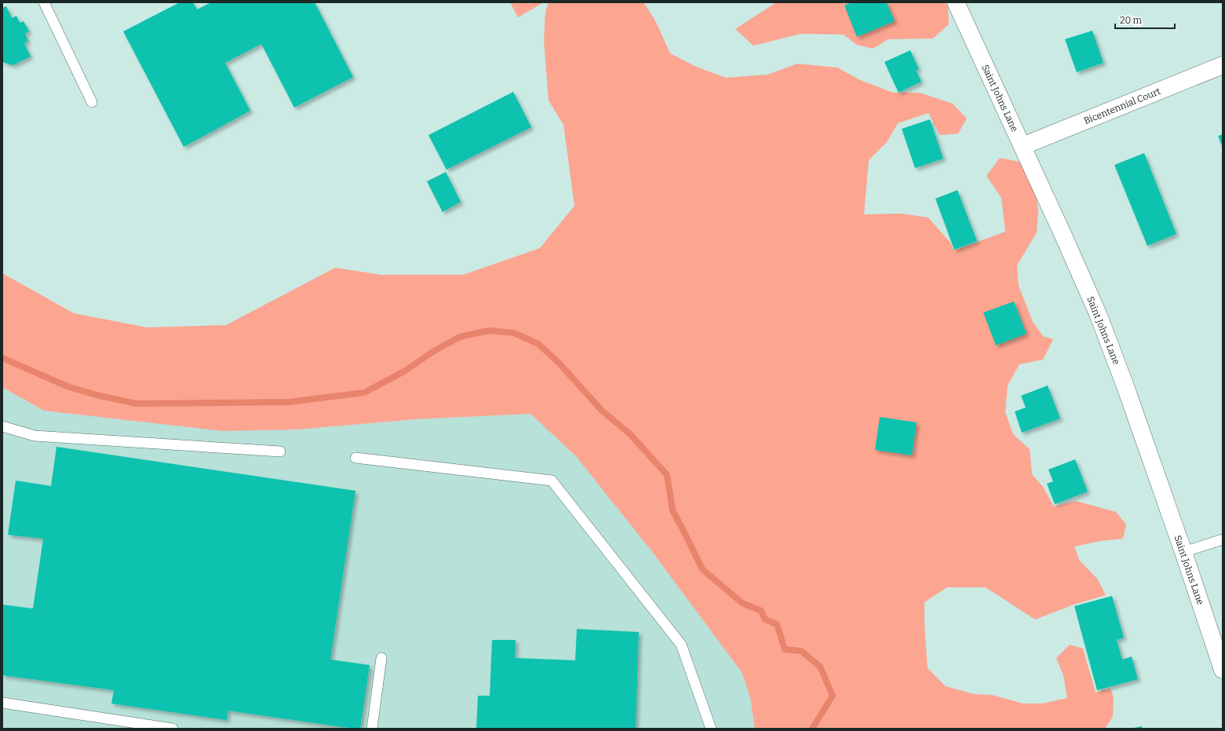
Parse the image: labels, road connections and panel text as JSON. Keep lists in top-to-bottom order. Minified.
{"streets":{"street":["Saint Johns Lane","Bicentennial Court"]},"crossings":[["Saint Johns Lane","Bicentennial Court"]],"scale_bar":"20 m"}
